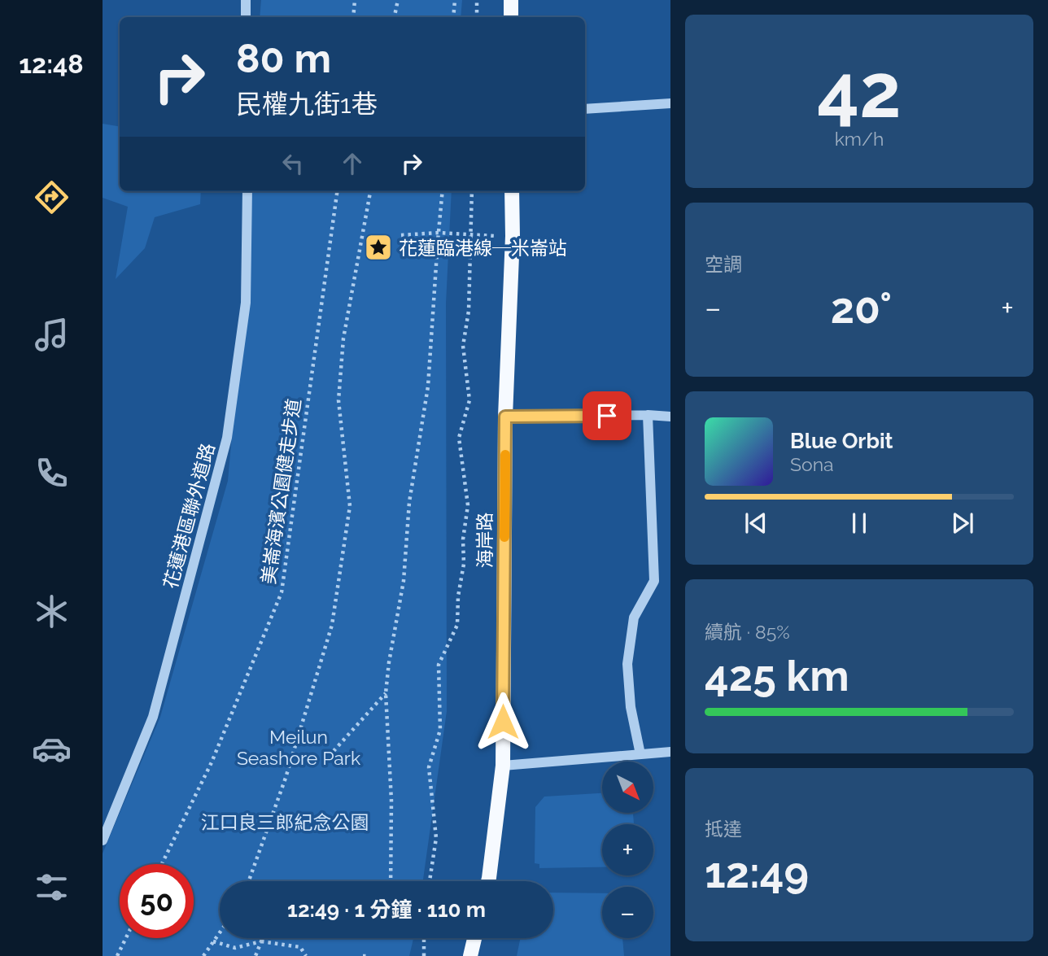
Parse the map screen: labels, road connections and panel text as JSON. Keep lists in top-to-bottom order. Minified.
{"streets":{"main road":["海岸路"],"street":["花蓮港區聯外道路"],"path":["美崙海濱公園健走步道"]},"parks":["Meilun Seashore Park","江口良三郎紀念公園"],"places":{"place":["花蓮臨港線─米崙站"]},"north":"bottom right","page":{"tabs":"12:48","tile":[["42","km/h"],"空調",["續航 · 85%","425 km"],["抵達","12:49"]],"turn":["80 m","民權九街1巷"],"heat":["−","20°","+"],"song":["Blue Orbit","Sona"],"map_buttons":["+","−"],"limit":"50","trip":"12:49 · 1 分鐘 · 110 m"}}
